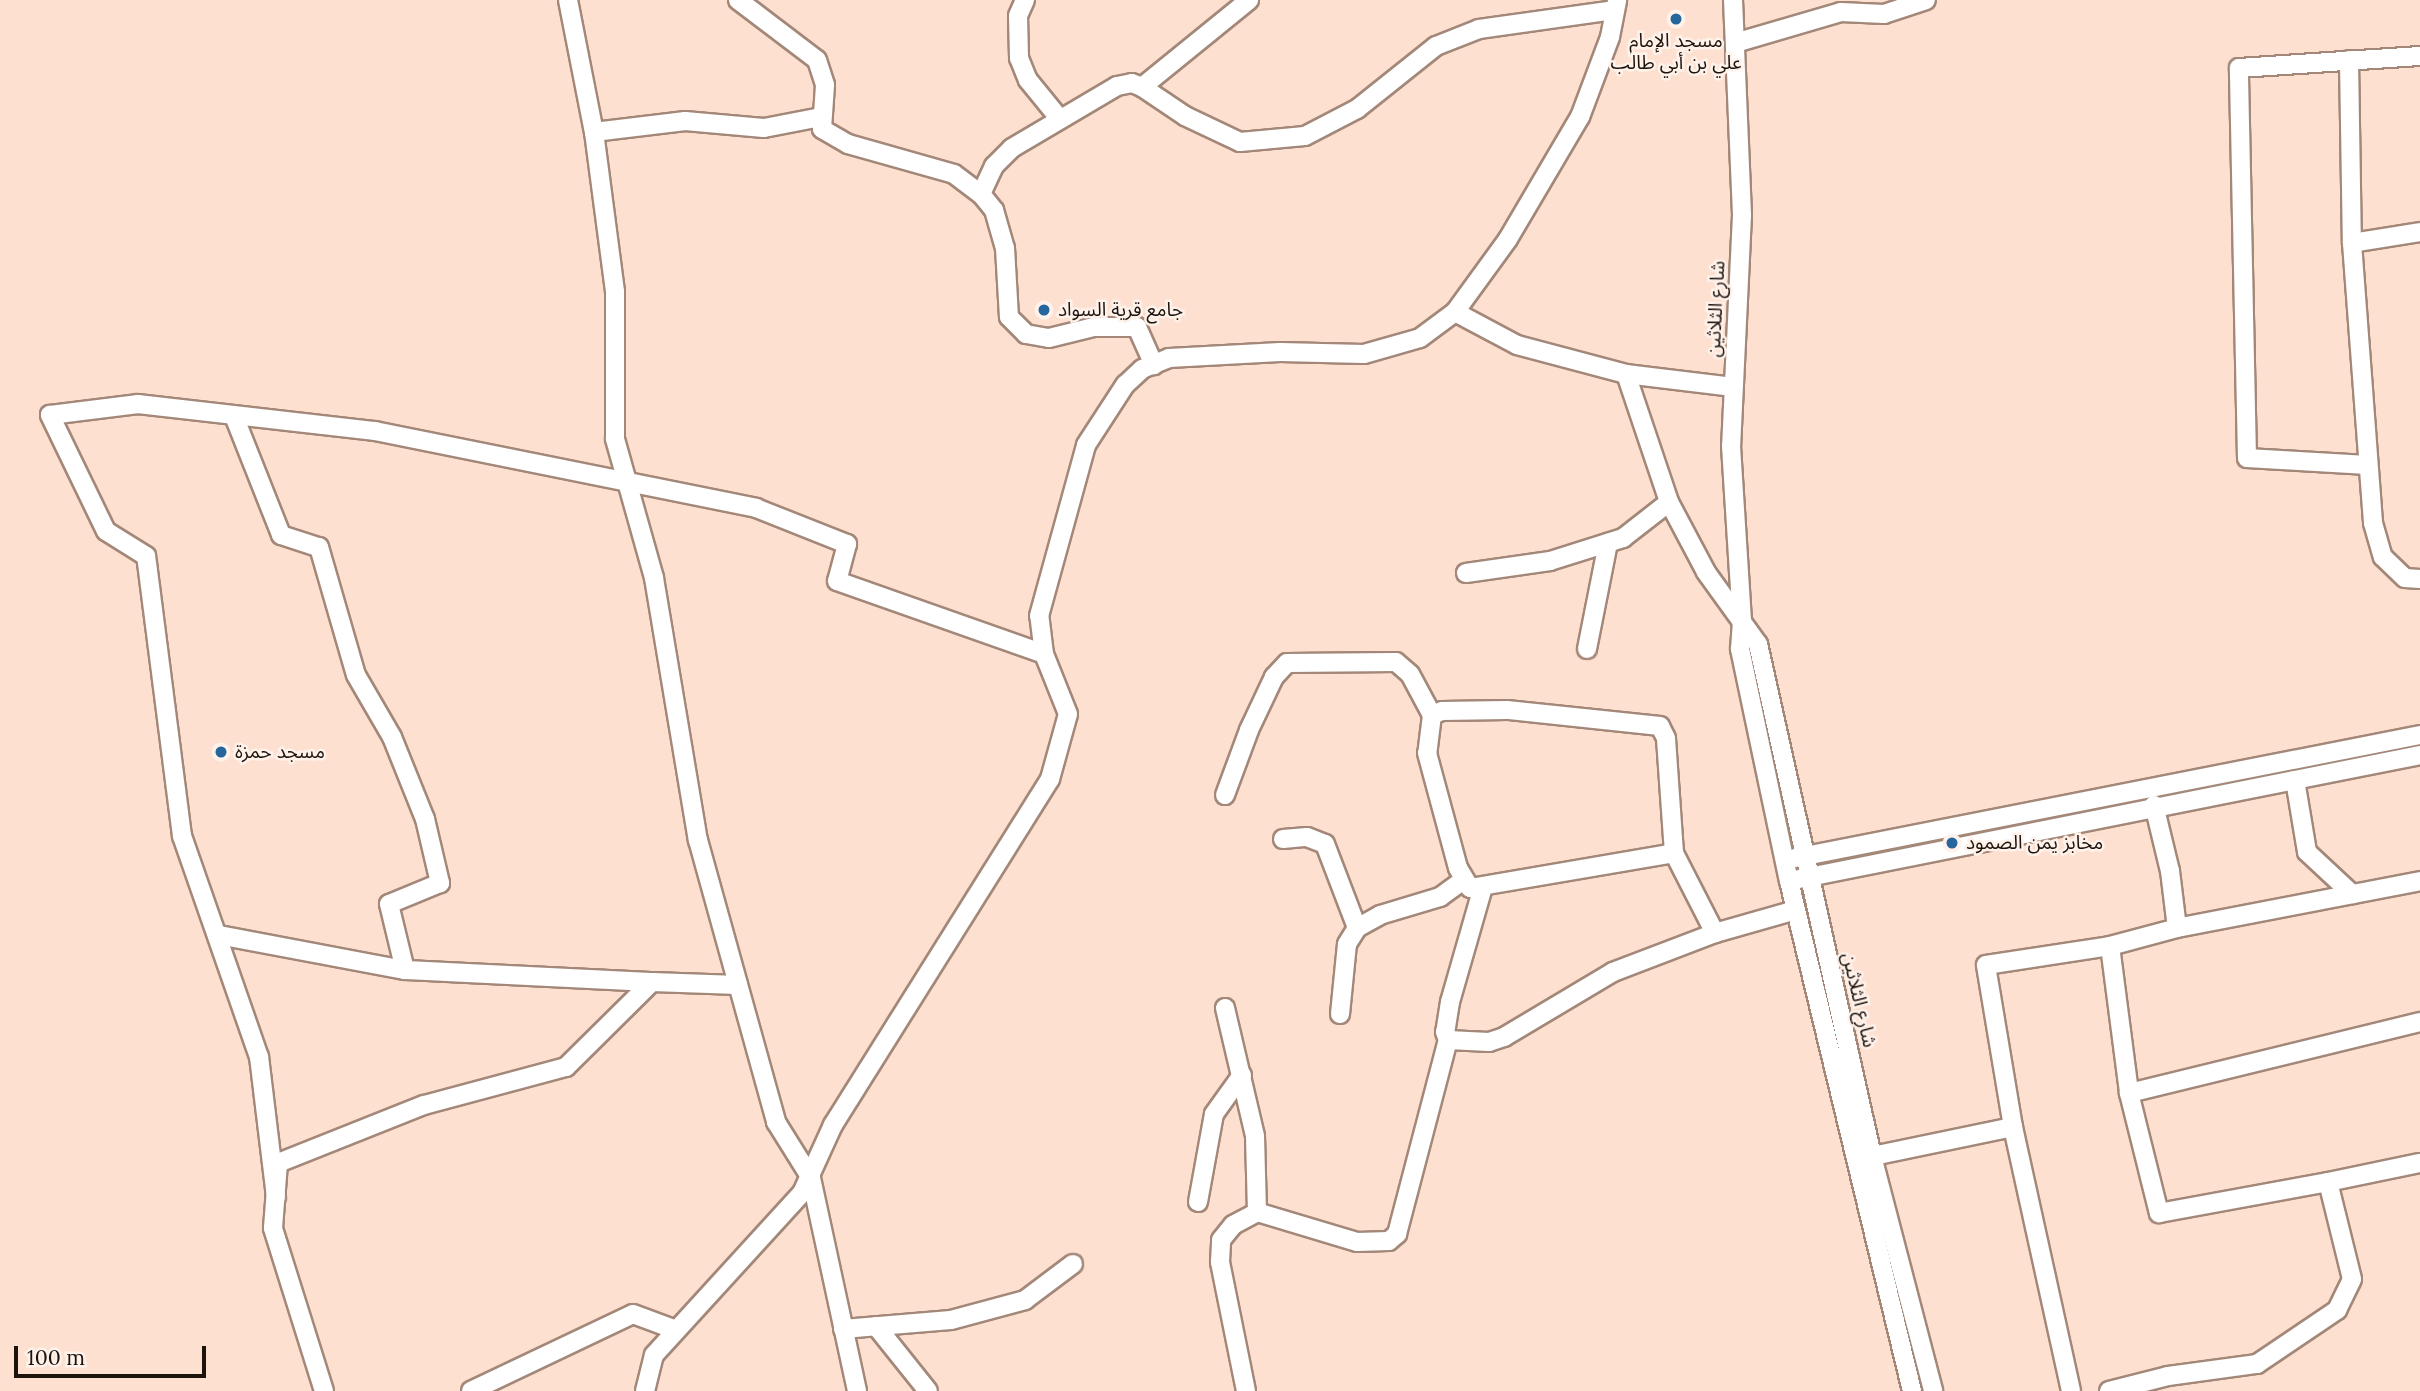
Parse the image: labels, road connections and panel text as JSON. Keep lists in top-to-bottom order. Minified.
{"streets":{"street":["شارع الثلاثين"]},"places":["مسجد الإمام علي بن أبي طالب","جامع قرية السواد","مسجد حمزة","مخابز يمن الصمود"],"scale_bar":"100 m"}
